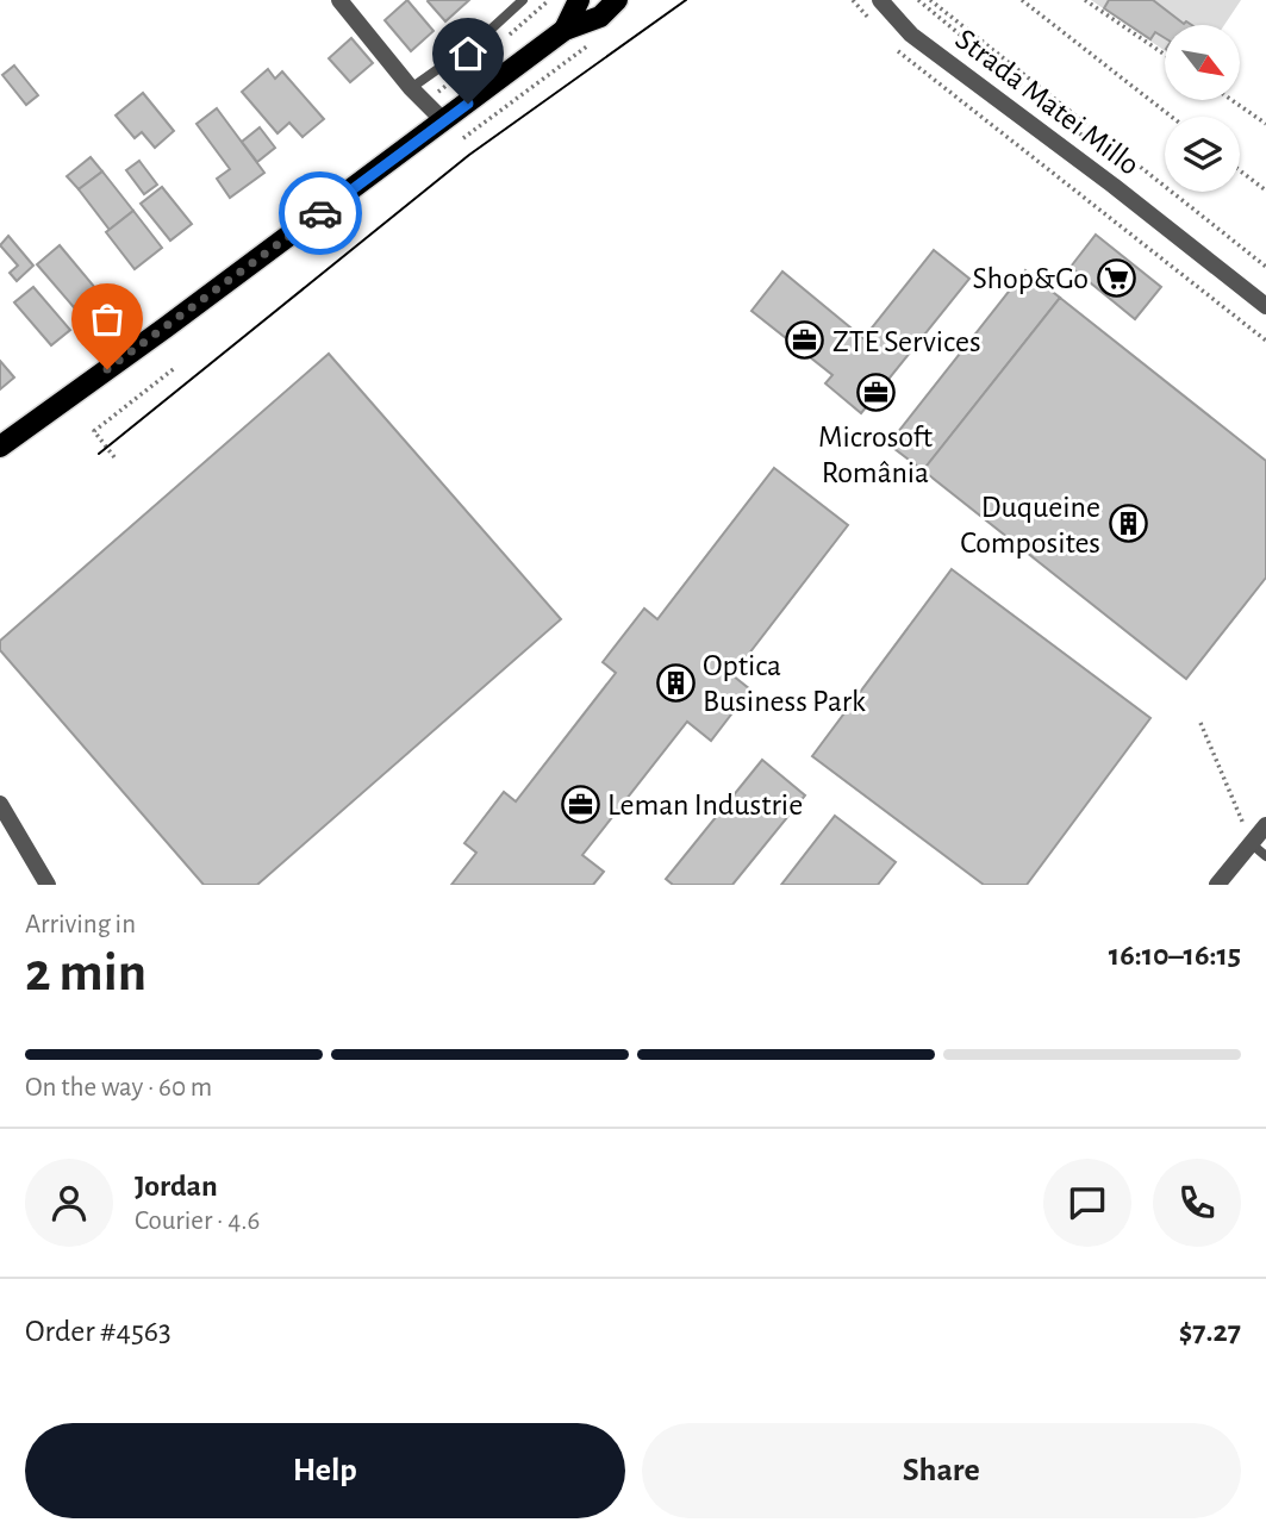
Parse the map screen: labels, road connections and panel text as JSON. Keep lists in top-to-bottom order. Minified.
{"streets":{"street":["Strada Matei Millo"]},"places":{"supermarket":["Shop&Go"],"office":["ZTE Services","Microsoft România","Leman Industrie"],"building":["Duqueine Composites","Optica Business Park"]},"north":"bottom right","page":{"heading":["2 min","Arriving in","16:10–16:15"],"panel":["Jordan","Courier · 4.6","Order #4563","$7.27"],"bar":"On the way · 60 m","buttons":["Help","Share"]}}
